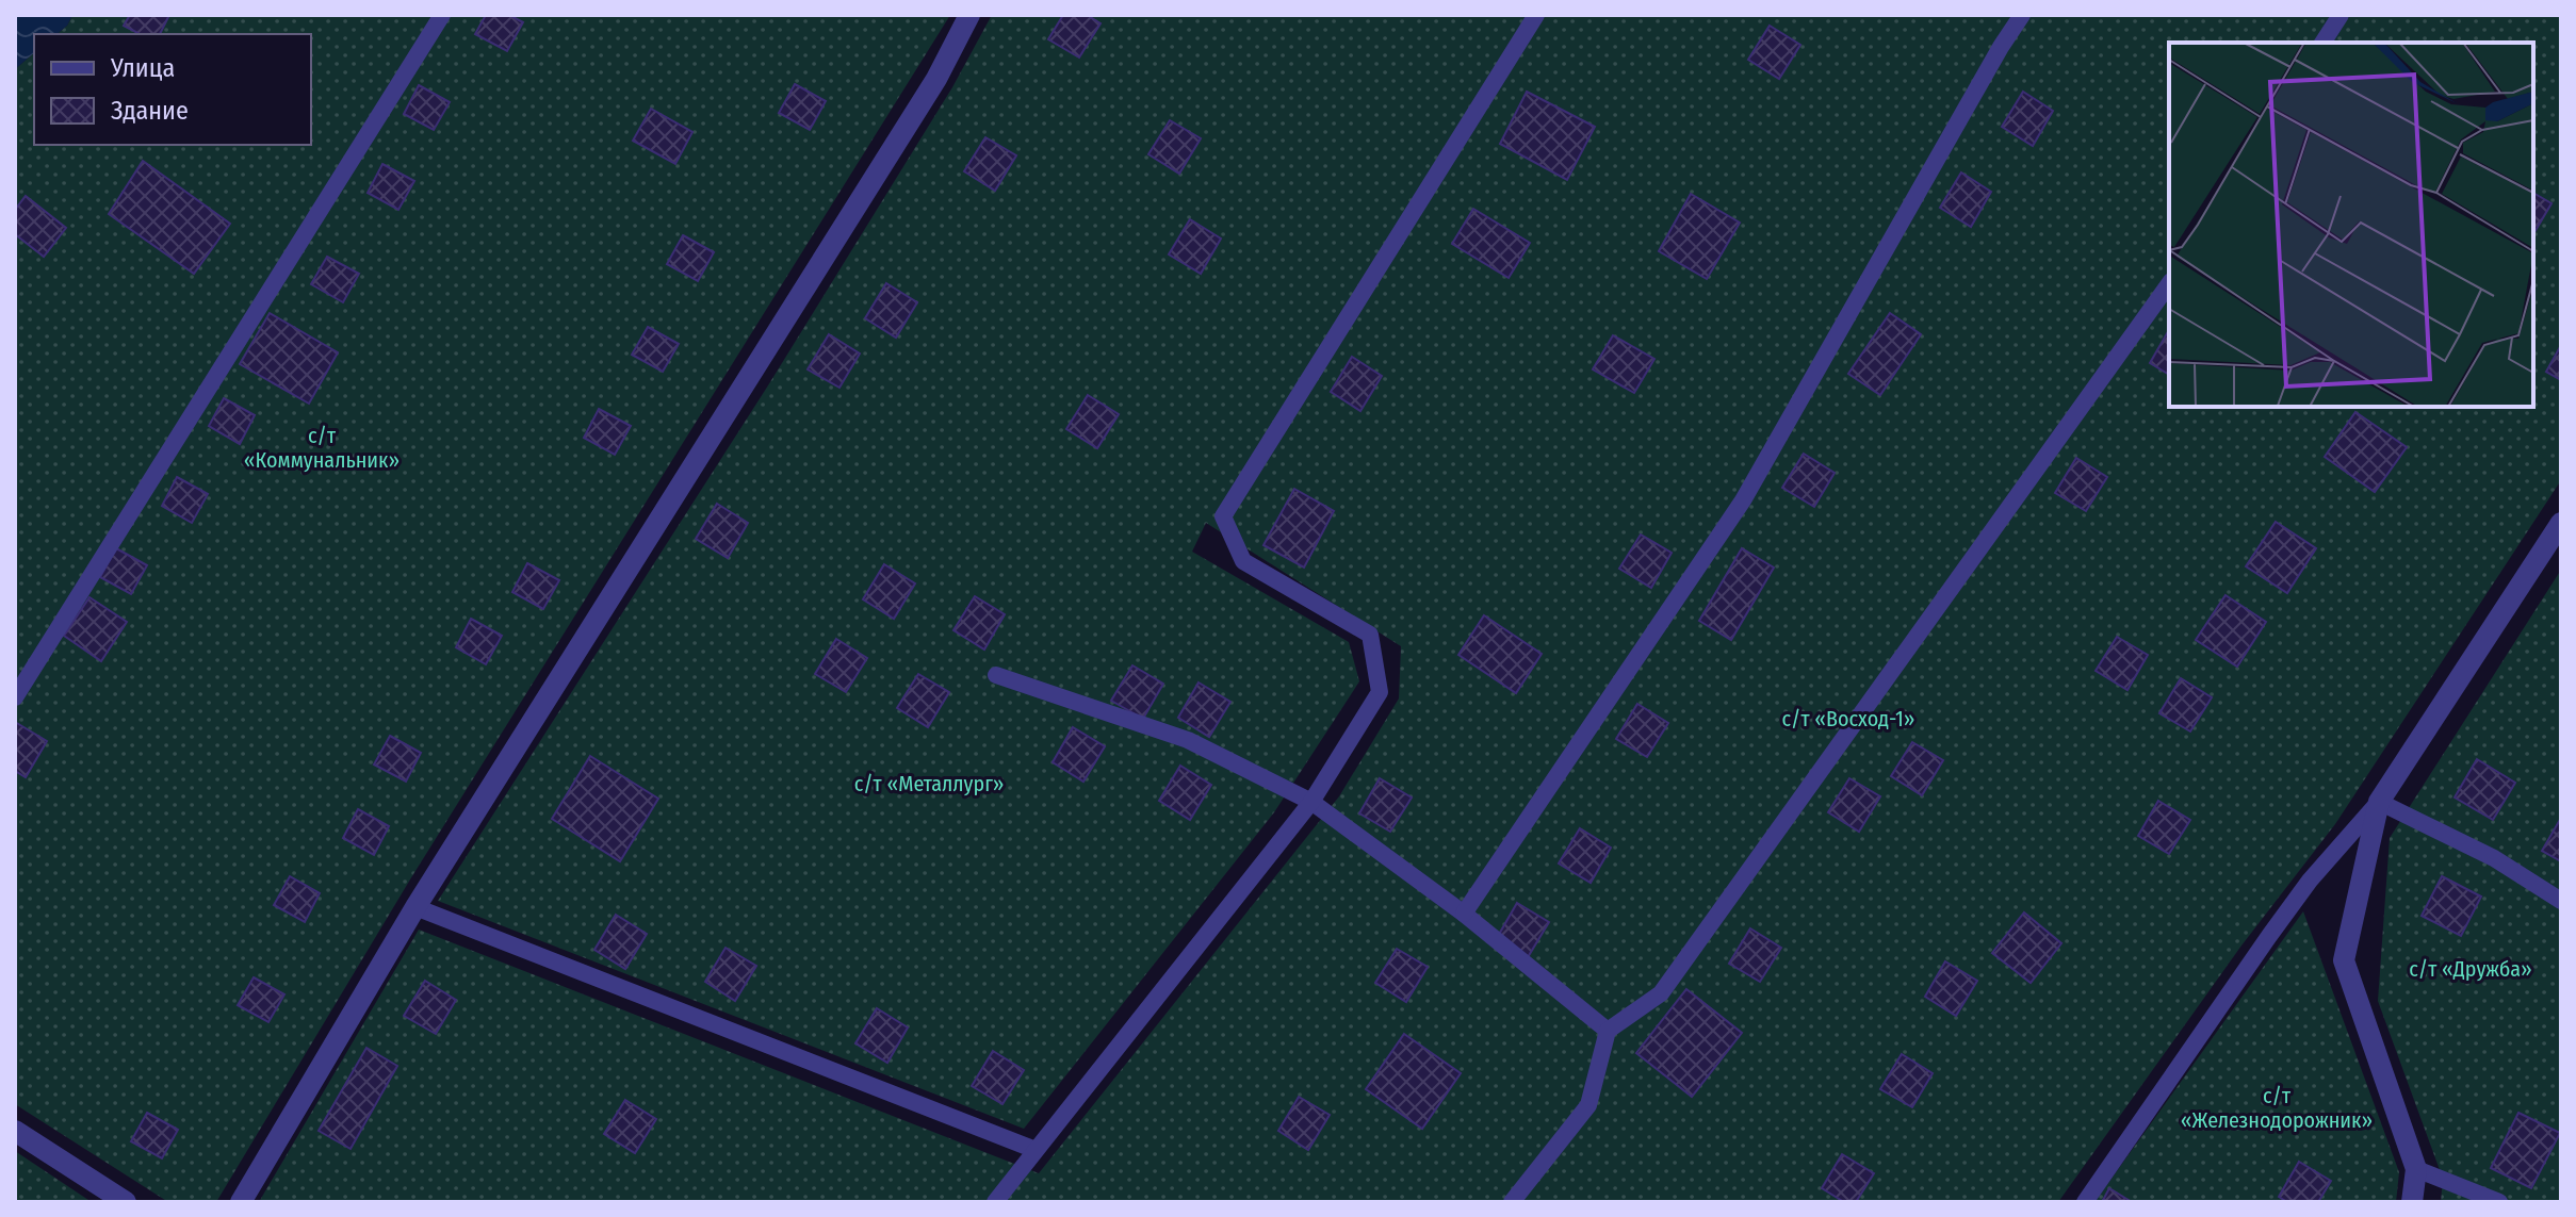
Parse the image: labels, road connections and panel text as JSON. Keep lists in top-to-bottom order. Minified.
{"parks":["с/т «Коммунальник»","с/т «Восход-1»","с/т «Металлург»","с/т «Дружба»","с/т «Железнодорожник»"],"legend":["Улица","Здание"]}
